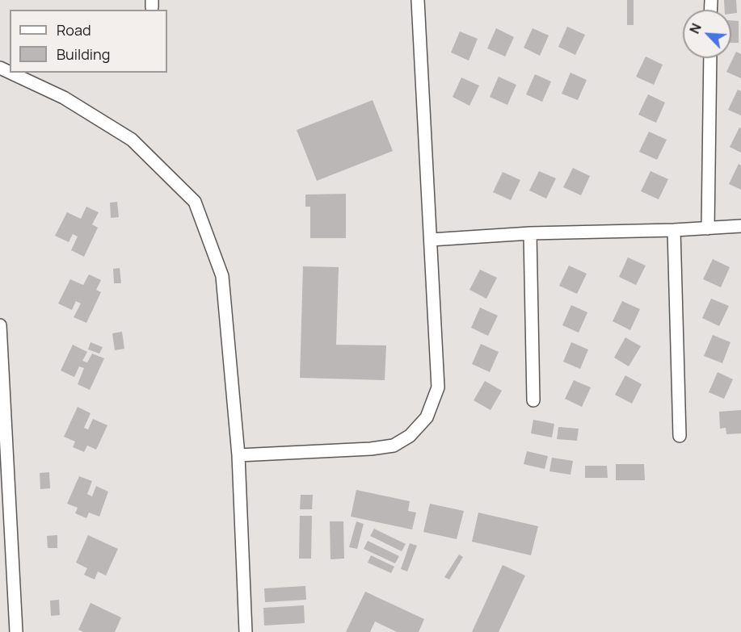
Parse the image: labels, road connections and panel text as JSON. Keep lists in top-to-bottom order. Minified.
{"legend":["Road","Building"],"north":"top left"}
